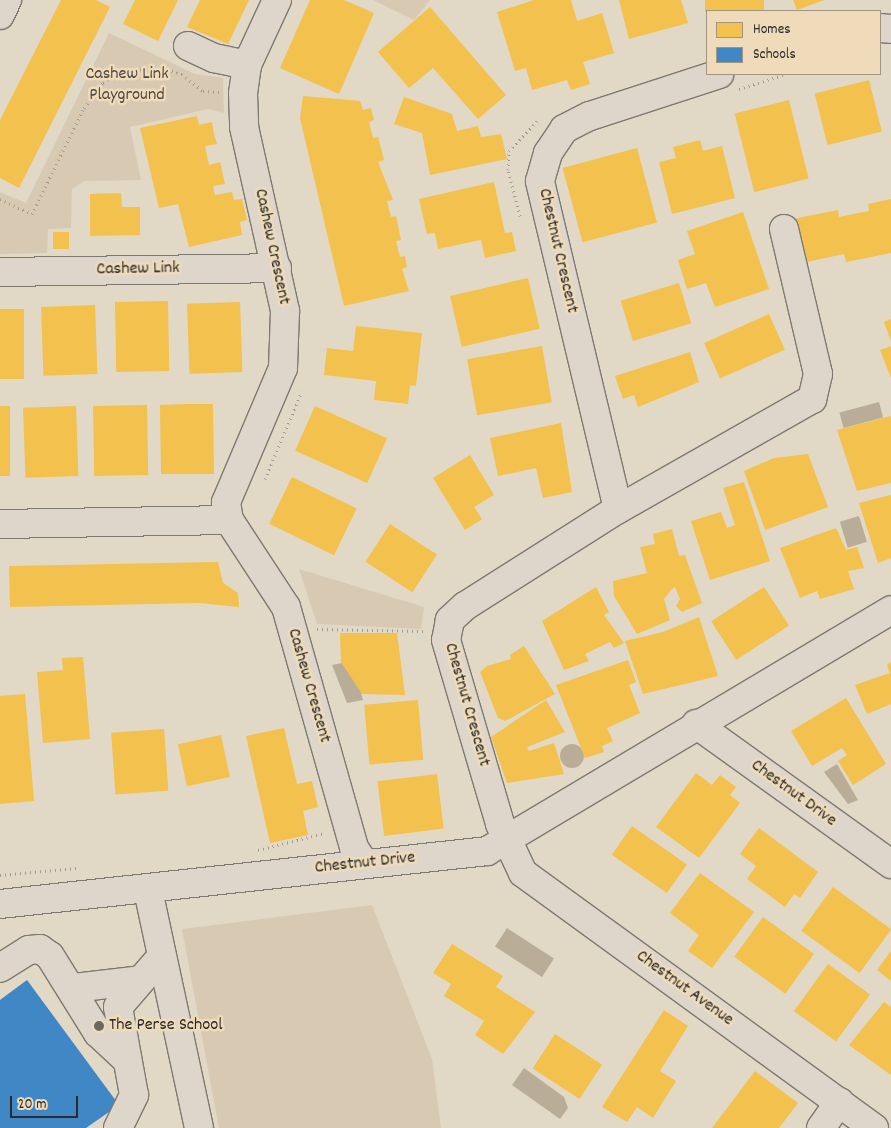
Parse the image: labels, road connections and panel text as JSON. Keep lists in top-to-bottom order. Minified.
{"streets":{"street":["Cashew Crescent","Chestnut Crescent","Cashew Link","Chestnut Drive","Chestnut Avenue"]},"crossings":[["Cashew Crescent","Cashew Link"],["Cashew Crescent","Chestnut Drive"],["Chestnut Crescent","Chestnut Drive"],["Chestnut Crescent","Chestnut Avenue"],["Chestnut Drive","Chestnut Avenue"]],"parks":["Cashew Link Playground"],"places":["The Perse School"],"legend":["Homes","Schools"],"scale_bar":"20 m"}
